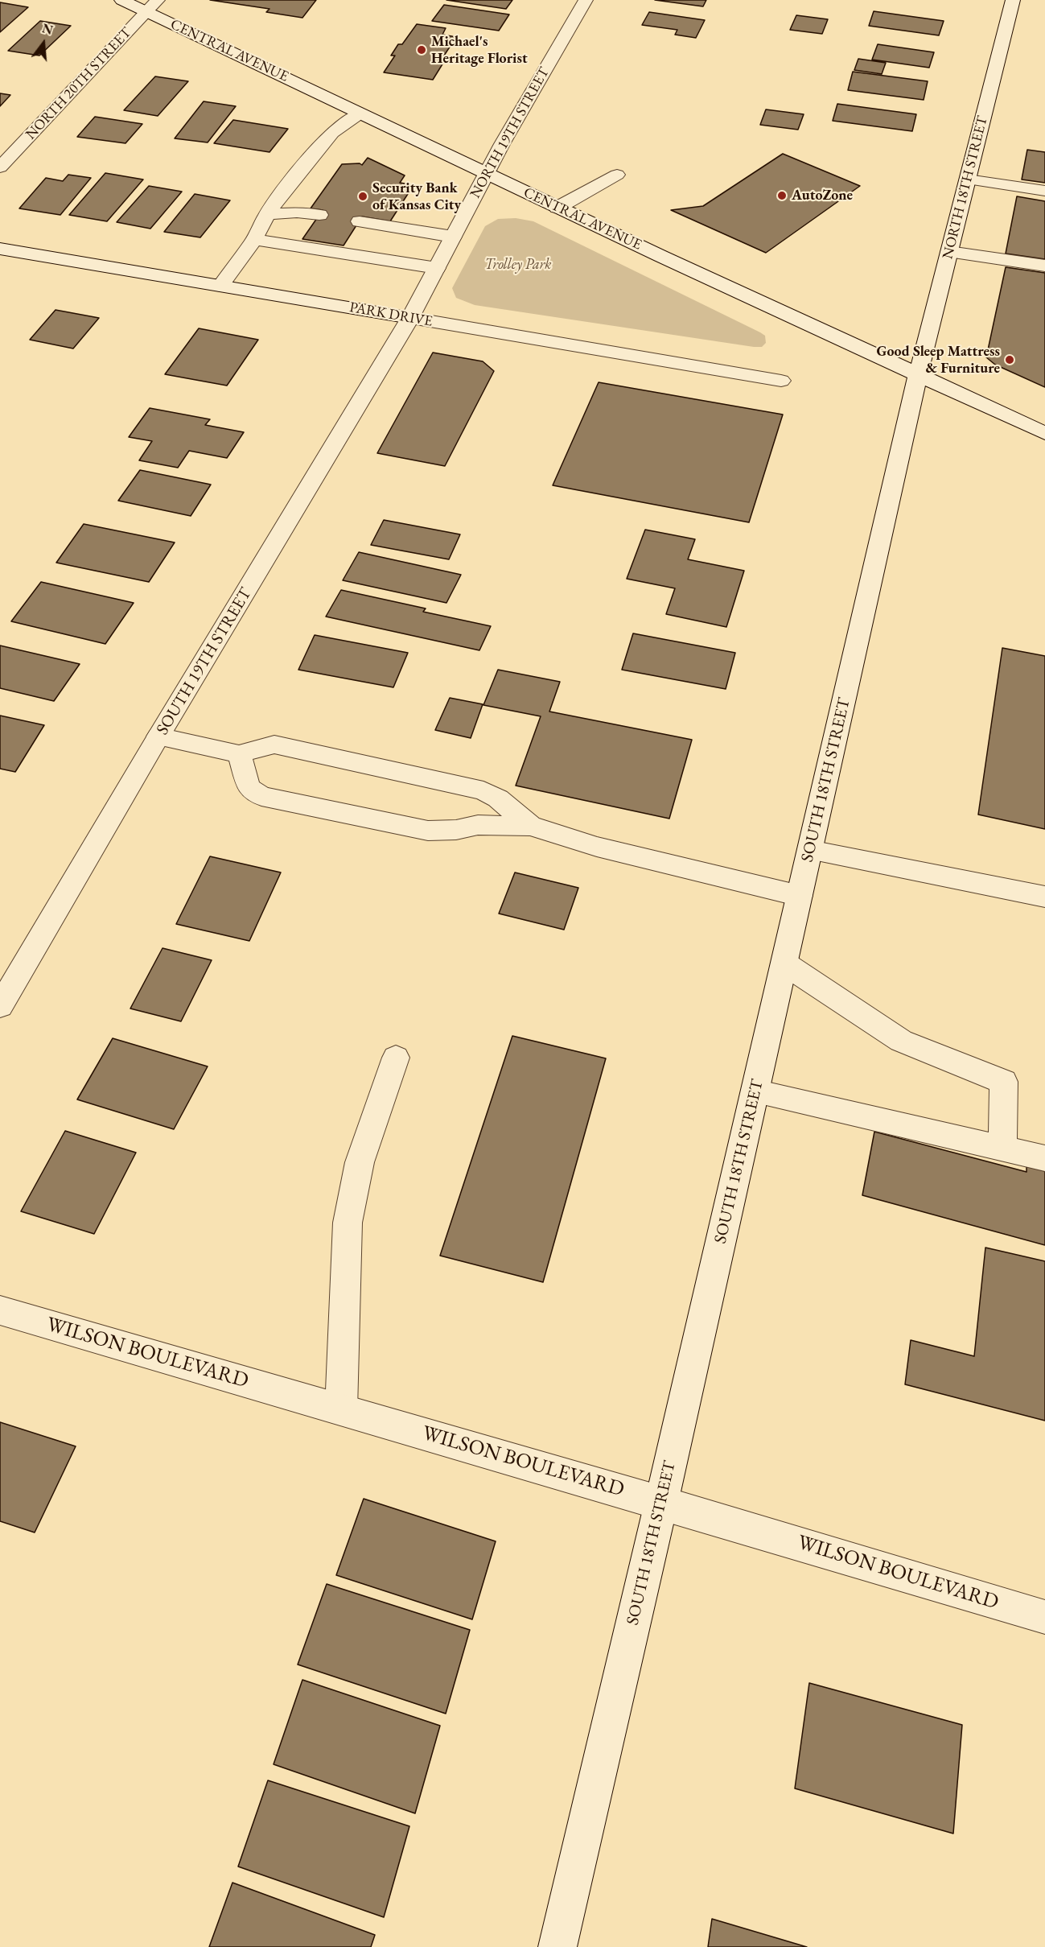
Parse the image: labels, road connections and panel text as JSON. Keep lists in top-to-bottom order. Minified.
{"streets":{"main road":["CENTRAL AVENUE","NORTH 20TH STREET","NORTH 19TH STREET","NORTH 18TH STREET","PARK DRIVE","SOUTH 19TH STREET","SOUTH 18TH STREET","WILSON BOULEVARD"]},"crossings":[["CENTRAL AVENUE","NORTH 20TH STREET"],["CENTRAL AVENUE","NORTH 19TH STREET"],["CENTRAL AVENUE","NORTH 18TH STREET"],["CENTRAL AVENUE","SOUTH 18TH STREET"],["NORTH 19TH STREET","PARK DRIVE"],["NORTH 19TH STREET","SOUTH 19TH STREET"],["NORTH 18TH STREET","SOUTH 18TH STREET"],["PARK DRIVE","SOUTH 19TH STREET"],["SOUTH 18TH STREET","WILSON BOULEVARD"]],"parks":["Trolley Park"],"places":["Michael's Heritage Florist","AutoZone","Security Bank of Kansas City","Good Sleep Mattress & Furniture"],"north":"top"}
